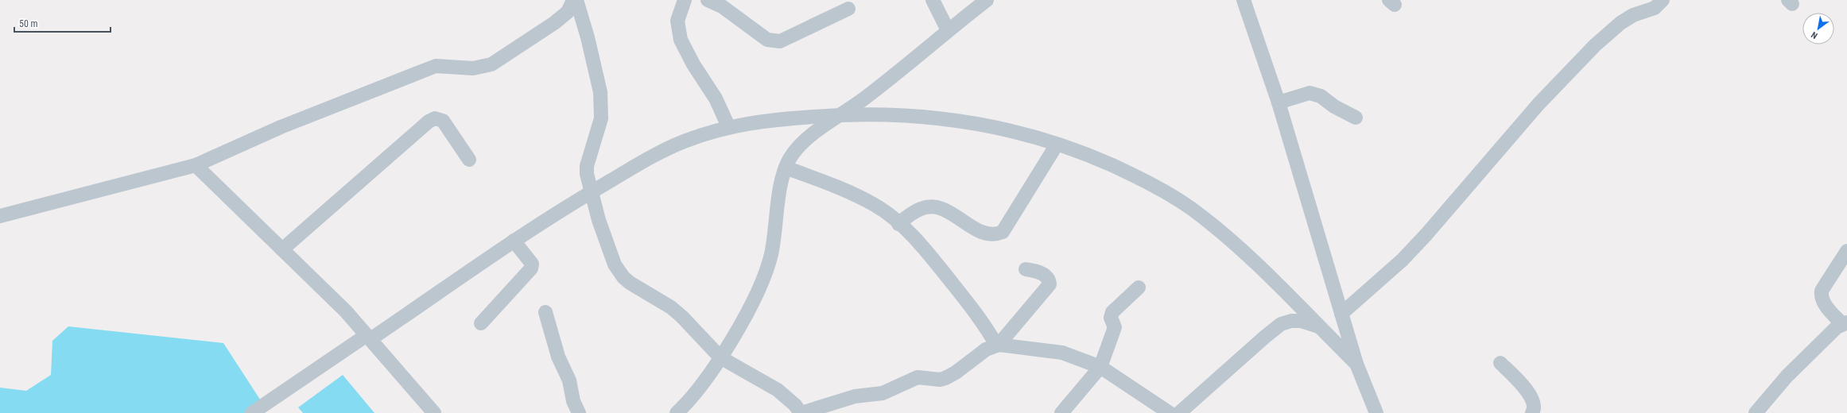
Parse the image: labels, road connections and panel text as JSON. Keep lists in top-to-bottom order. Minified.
{"scale_bar":"50 m","north":"bottom left"}
